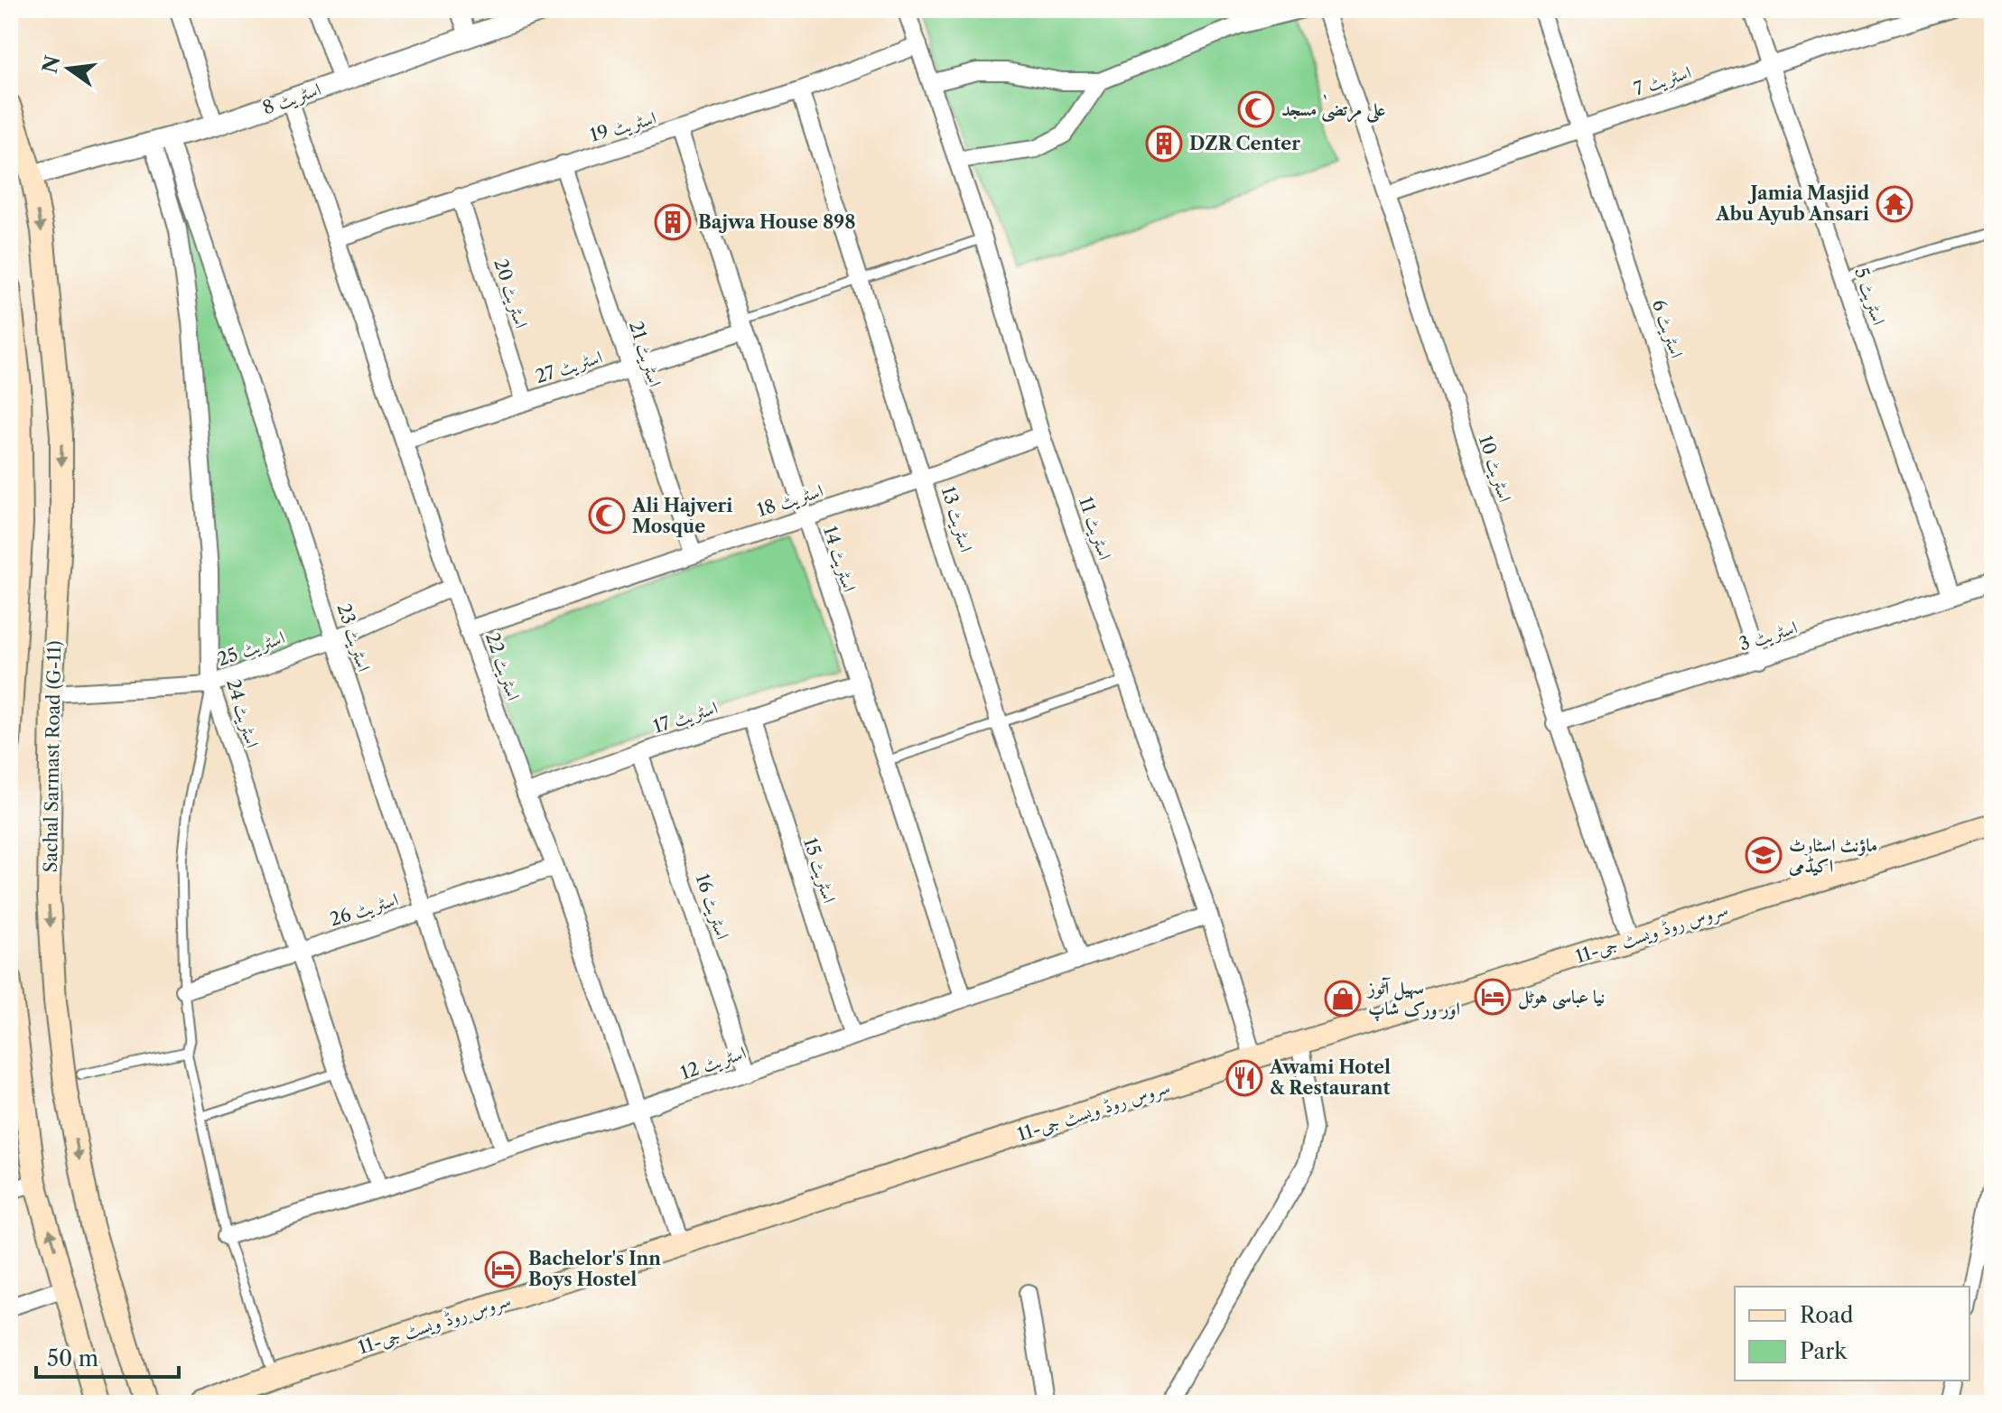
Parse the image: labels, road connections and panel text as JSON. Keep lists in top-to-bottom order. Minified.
{"streets":{"main road":["Sachal Sarmast Road (G-11)","سروس روڈ ویسٹ جی-11"],"street":["اسٹریٹ 7","اسٹریٹ 8","اسٹریٹ 19","اسٹریٹ 20","اسٹریٹ 5","اسٹریٹ 6","اسٹریٹ 21","اسٹریٹ 27","اسٹریٹ 10","اسٹریٹ 18","اسٹریٹ 13","اسٹریٹ 11","اسٹریٹ 14","اسٹریٹ 3","اسٹریٹ 23","اسٹریٹ 25","اسٹریٹ 22","اسٹریٹ 24","اسٹریٹ 17","اسٹریٹ 15","اسٹریٹ 16","اسٹریٹ 26","اسٹریٹ 12"]},"crossings":[["اسٹریٹ 7","اسٹریٹ 5"],["اسٹریٹ 7","اسٹریٹ 6"],["اسٹریٹ 7","اسٹریٹ 10"],["اسٹریٹ 8","اسٹریٹ 23"],["اسٹریٹ 8","اسٹریٹ 22"],["اسٹریٹ 8","اسٹریٹ 24"],["اسٹریٹ 8","Sachal Sarmast Road (G-11)"],["اسٹریٹ 19","اسٹریٹ 20"],["اسٹریٹ 19","اسٹریٹ 21"],["اسٹریٹ 19","اسٹریٹ 13"],["اسٹریٹ 19","اسٹریٹ 11"],["اسٹریٹ 19","اسٹریٹ 14"],["اسٹریٹ 19","اسٹریٹ 22"],["اسٹریٹ 20","اسٹریٹ 27"],["اسٹریٹ 5","اسٹریٹ 3"],["اسٹریٹ 6","اسٹریٹ 3"],["اسٹریٹ 21","اسٹریٹ 27"],["اسٹریٹ 21","اسٹریٹ 18"],["اسٹریٹ 27","اسٹریٹ 14"],["اسٹریٹ 27","اسٹریٹ 22"],["اسٹریٹ 10","اسٹریٹ 3"],["اسٹریٹ 10","سروس روڈ ویسٹ جی-11"],["اسٹریٹ 18","اسٹریٹ 13"],["اسٹریٹ 18","اسٹریٹ 11"],["اسٹریٹ 18","اسٹریٹ 14"],["اسٹریٹ 18","اسٹریٹ 22"],["اسٹریٹ 13","اسٹریٹ 12"],["اسٹریٹ 11","سروس روڈ ویسٹ جی-11"],["اسٹریٹ 11","اسٹریٹ 12"],["اسٹریٹ 14","اسٹریٹ 17"],["اسٹریٹ 14","اسٹریٹ 12"],["اسٹریٹ 23","اسٹریٹ 25"],["اسٹریٹ 23","اسٹریٹ 24"],["اسٹریٹ 23","اسٹریٹ 26"],["اسٹریٹ 23","اسٹریٹ 12"],["اسٹریٹ 25","اسٹریٹ 22"],["اسٹریٹ 25","اسٹریٹ 24"],["اسٹریٹ 25","Sachal Sarmast Road (G-11)"],["اسٹریٹ 22","اسٹریٹ 17"],["اسٹریٹ 22","اسٹریٹ 26"],["اسٹریٹ 22","سروس روڈ ویسٹ جی-11"],["اسٹریٹ 22","اسٹریٹ 12"],["اسٹریٹ 24","اسٹریٹ 26"],["اسٹریٹ 24","اسٹریٹ 12"],["اسٹریٹ 17","اسٹریٹ 15"],["اسٹریٹ 17","اسٹریٹ 16"],["اسٹریٹ 15","اسٹریٹ 12"],["اسٹریٹ 16","اسٹریٹ 12"]],"places":{"mosque":["علی مرتضیٰ مسجد","Ali Hajveri Mosque"],"building":["DZR Center","Bajwa House 898"],"temple":["Jamia Masjid Abu Ayub Ansari"],"school or university":["ماؤنٹ اسٹارٹ اکیڈمی"],"hotel":["نیا عباسی ہوٹل","Bachelor's Inn Boys Hostel"],"shop":["سہیل آٹوز اور ورک شاپ"],"restaurant":["Awami Hotel & Restaurant"]},"legend":["Road","Park"],"scale_bar":"50 m","north":"left"}
